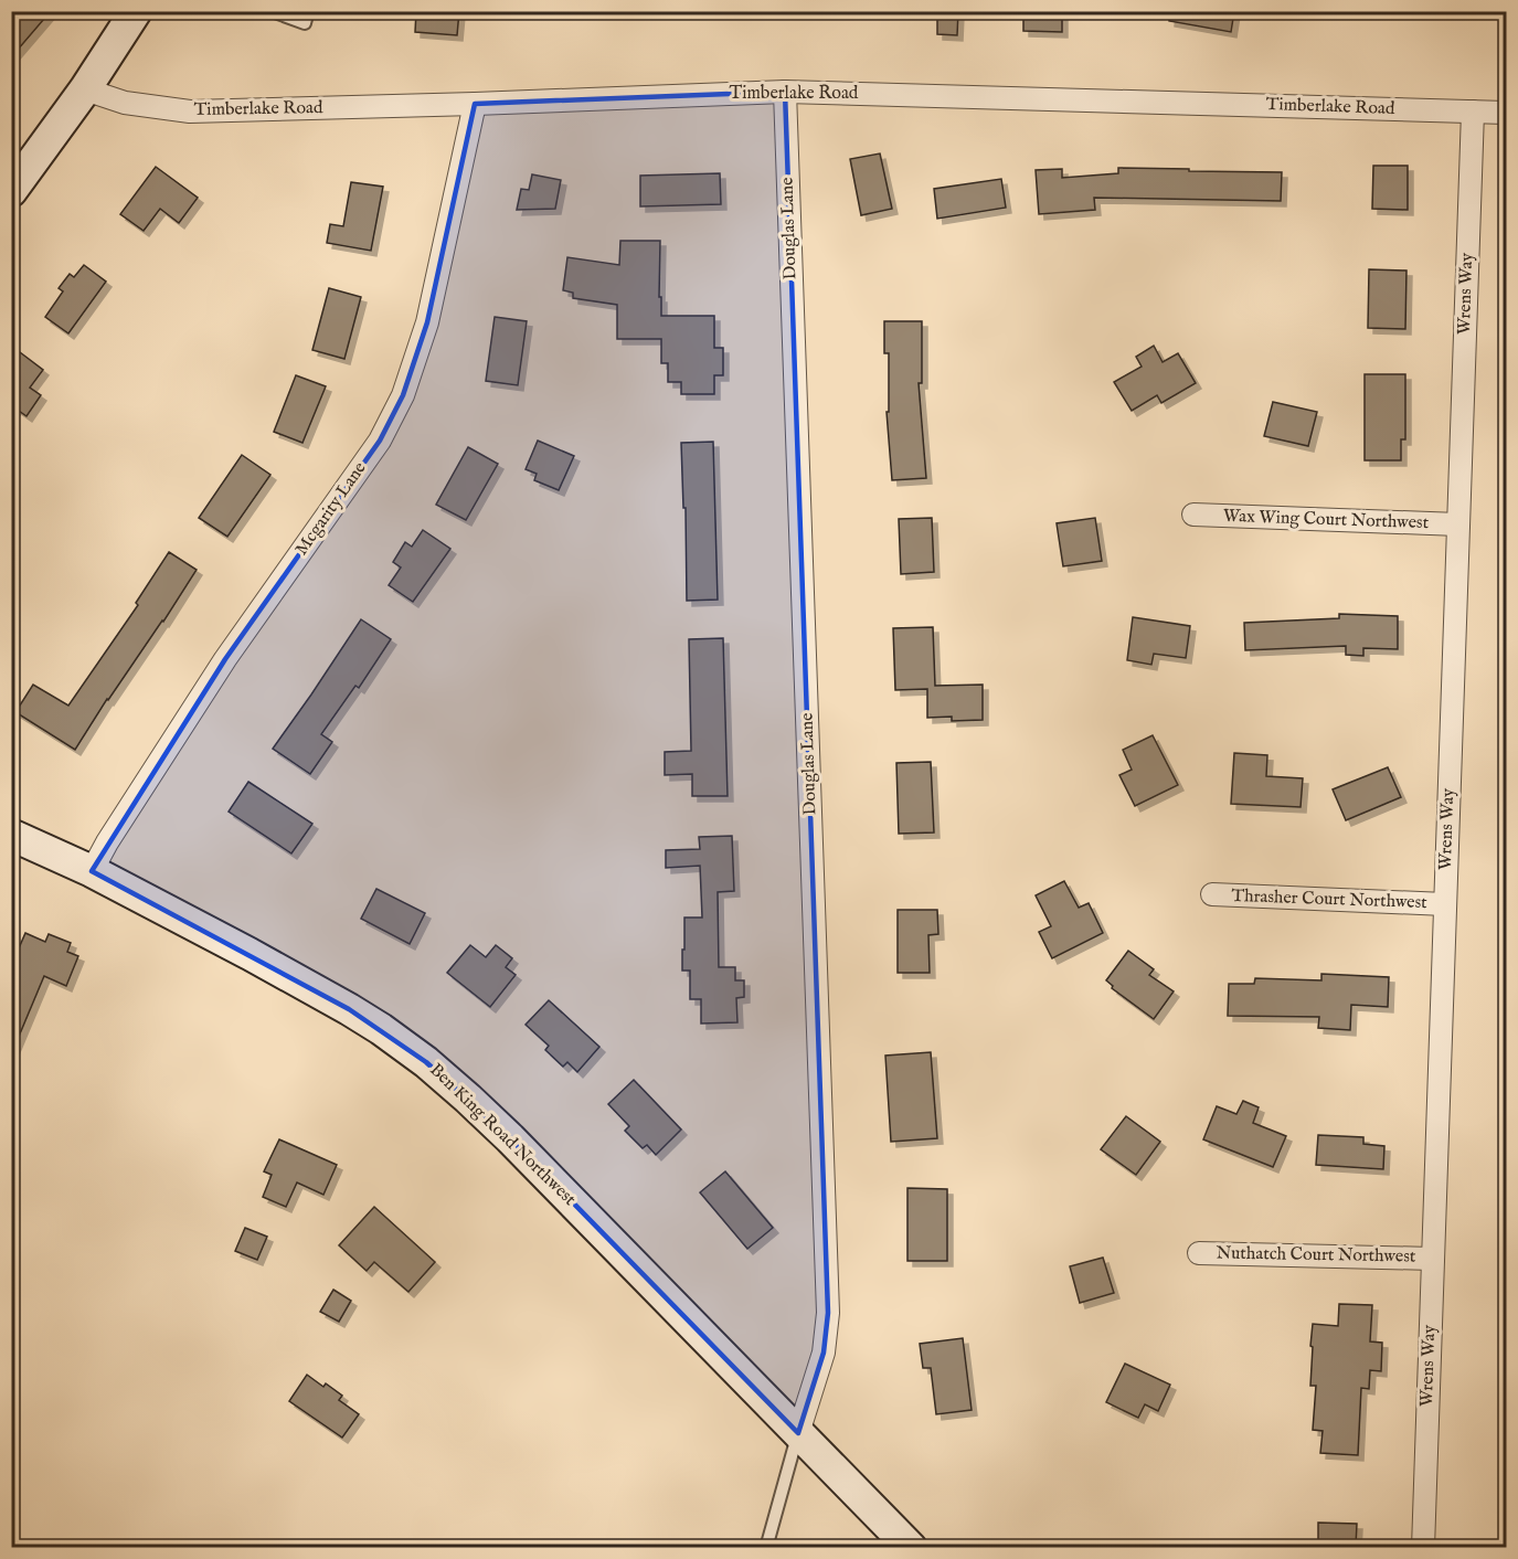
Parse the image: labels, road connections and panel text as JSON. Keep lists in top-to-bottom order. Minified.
{"streets":{"street":["Timberlake Road","Douglas Lane","Wrens Way","Mcgarity Lane","Wax Wing Court Northwest","Thrasher Court Northwest","Ben King Road Northwest","Nuthatch Court Northwest"]},"crossings":[["Timberlake Road","Douglas Lane"],["Timberlake Road","Wrens Way"],["Timberlake Road","Mcgarity Lane"],["Douglas Lane","Ben King Road Northwest"],["Wrens Way","Wax Wing Court Northwest"],["Wrens Way","Thrasher Court Northwest"],["Wrens Way","Nuthatch Court Northwest"],["Mcgarity Lane","Ben King Road Northwest"]]}
